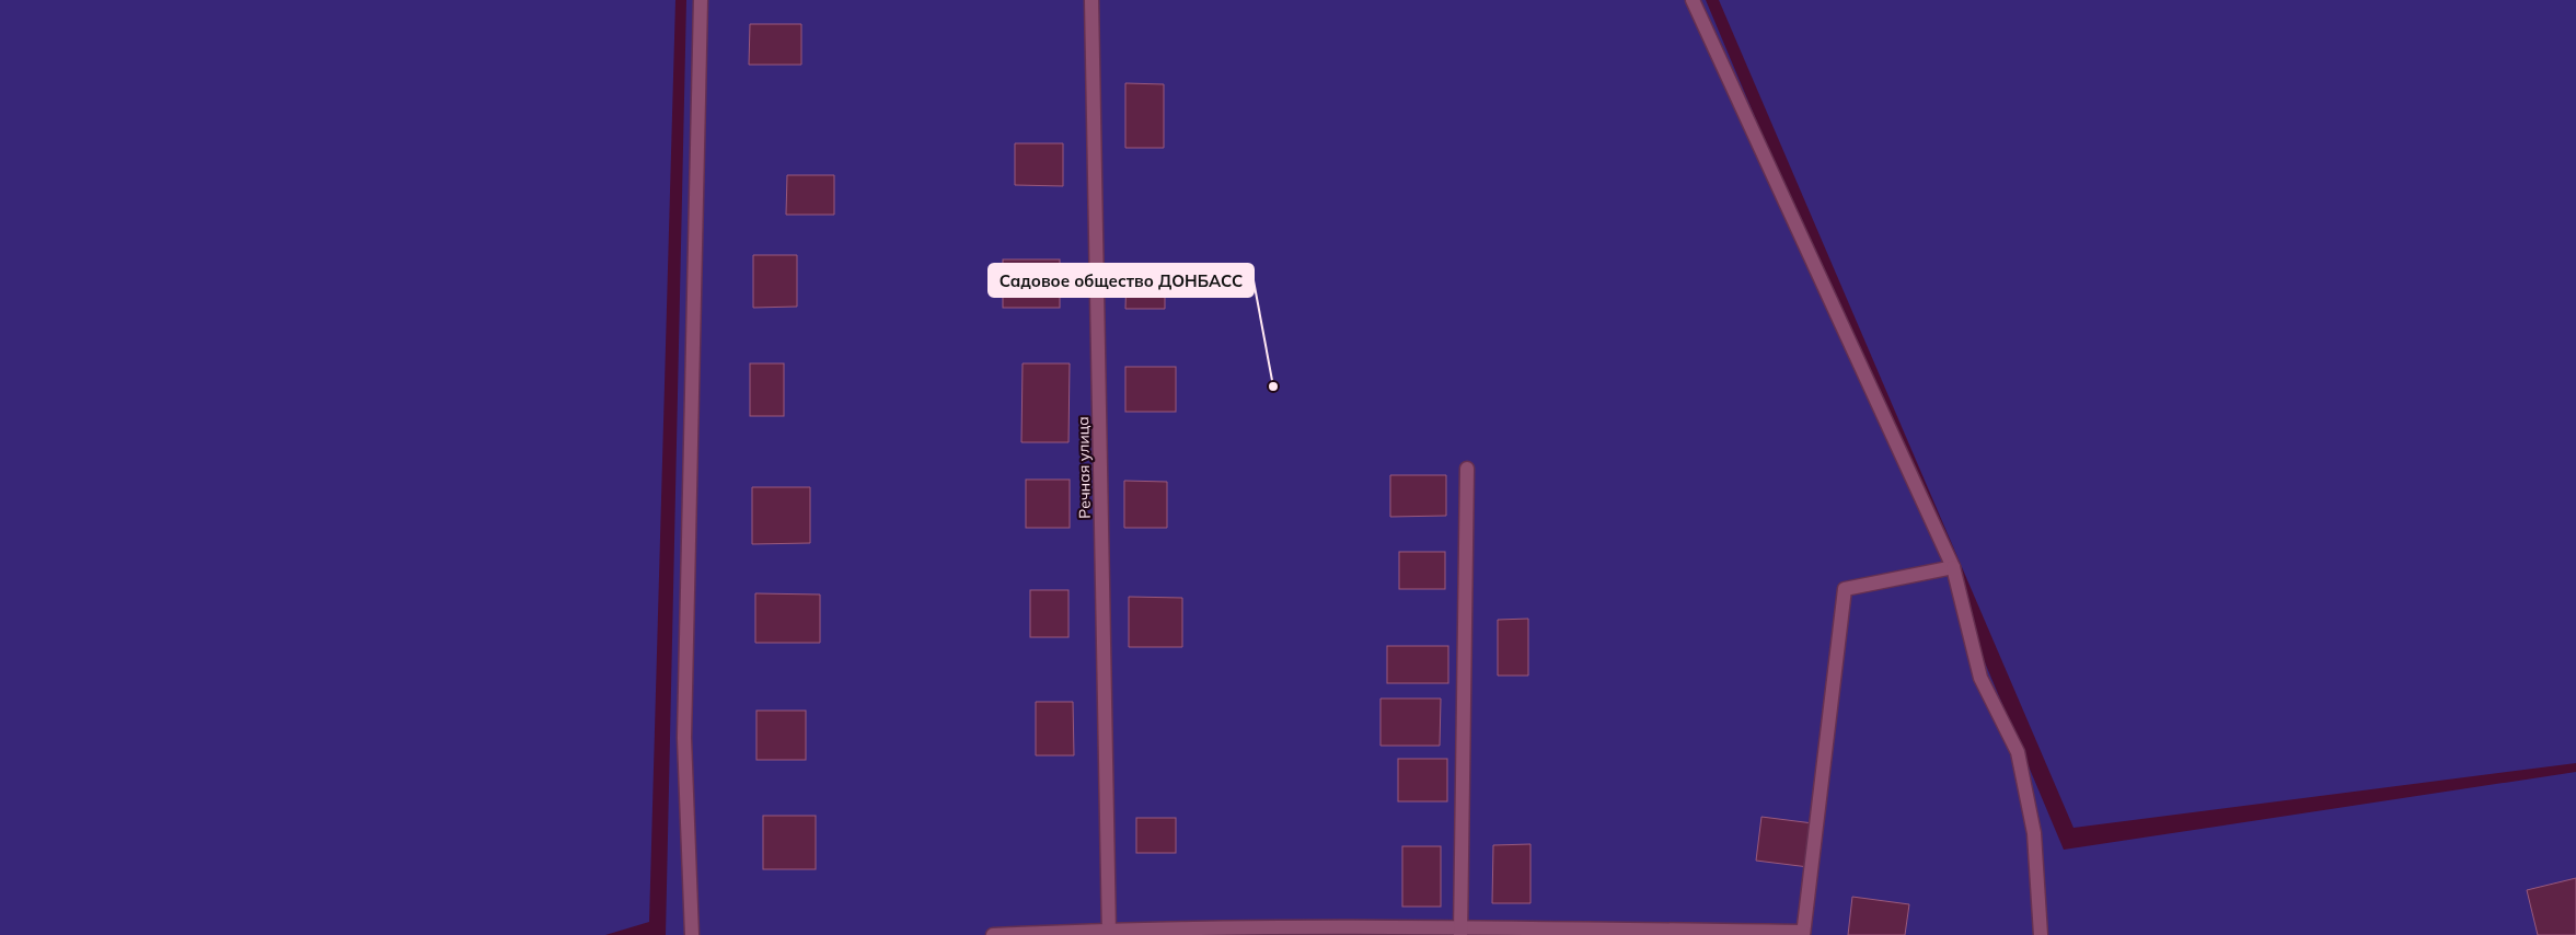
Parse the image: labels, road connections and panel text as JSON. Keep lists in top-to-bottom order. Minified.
{"streets":{"street":["Речная улица"]},"places":["Садовое общество ДОНБАСС"]}
